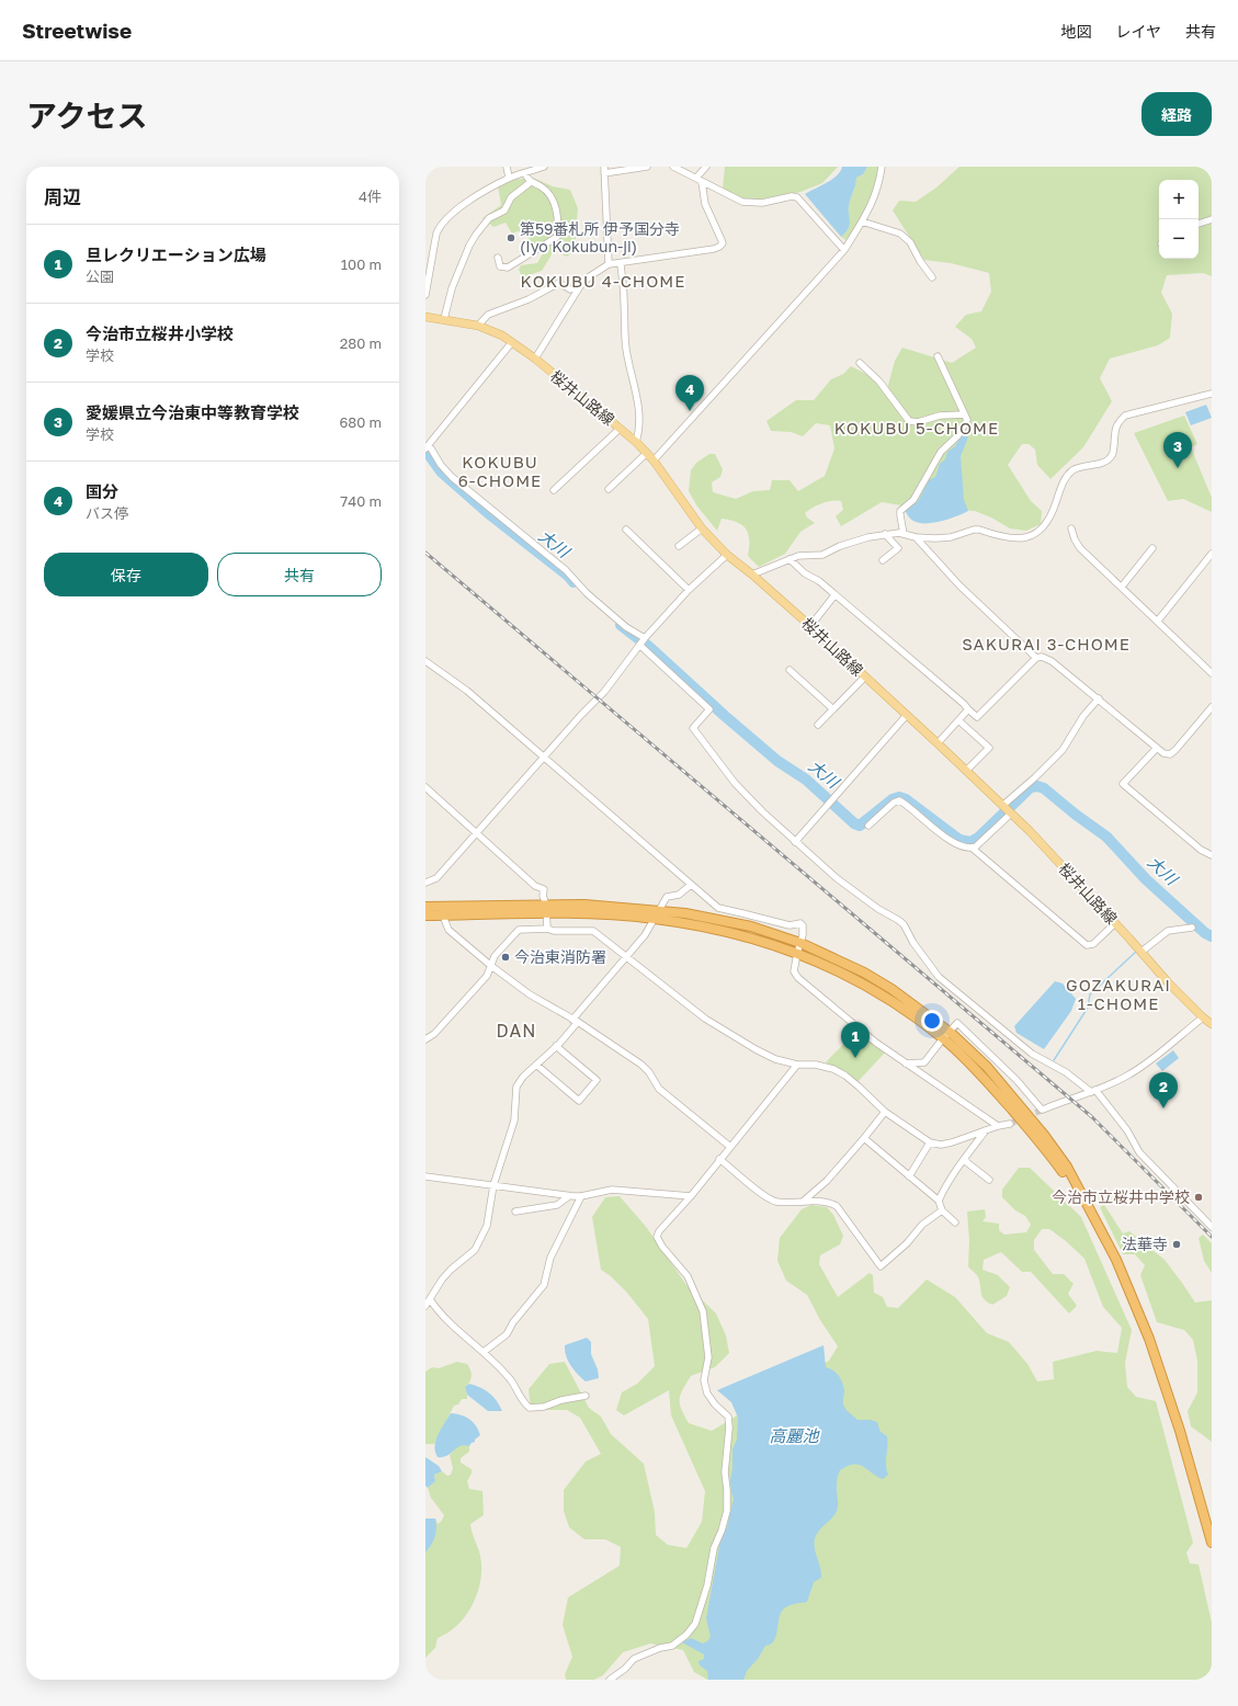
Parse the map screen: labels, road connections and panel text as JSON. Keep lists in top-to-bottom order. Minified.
{"streets":{"main road":["桜井山路線"]},"districts":["KOKUBU 4-CHOME","KOKUBU 5-CHOME","KOKUBU 6-CHOME","SAKURAI 3-CHOME","GOZAKURAI 1-CHOME","DAN"],"water":["大川","高麗池"],"places":["第59番札所 伊予国分寺 (Iyo Kokubun-ji)","今治東消防署","今治市立桜井中学校","法華寺"],"page":{"header":"Streetwise","nav":["地図","レイヤ","共有"],"title":"アクセス","buttons":["経路",["保存","共有"]],"heading":["周辺","4件"],"map_buttons":["+","−"],"list":[{"mark":"1","name":"旦レクリエーション広場","note":"公園","value":"100 m"},{"mark":"2","name":"今治市立桜井小学校","note":"学校","value":"280 m"},{"mark":"3","name":"愛媛県立今治東中等教育学校","note":"学校","value":"680 m"},{"mark":"4","name":"国分","note":"バス停","value":"740 m"}],"pins":["4","3","1","2"]}}
